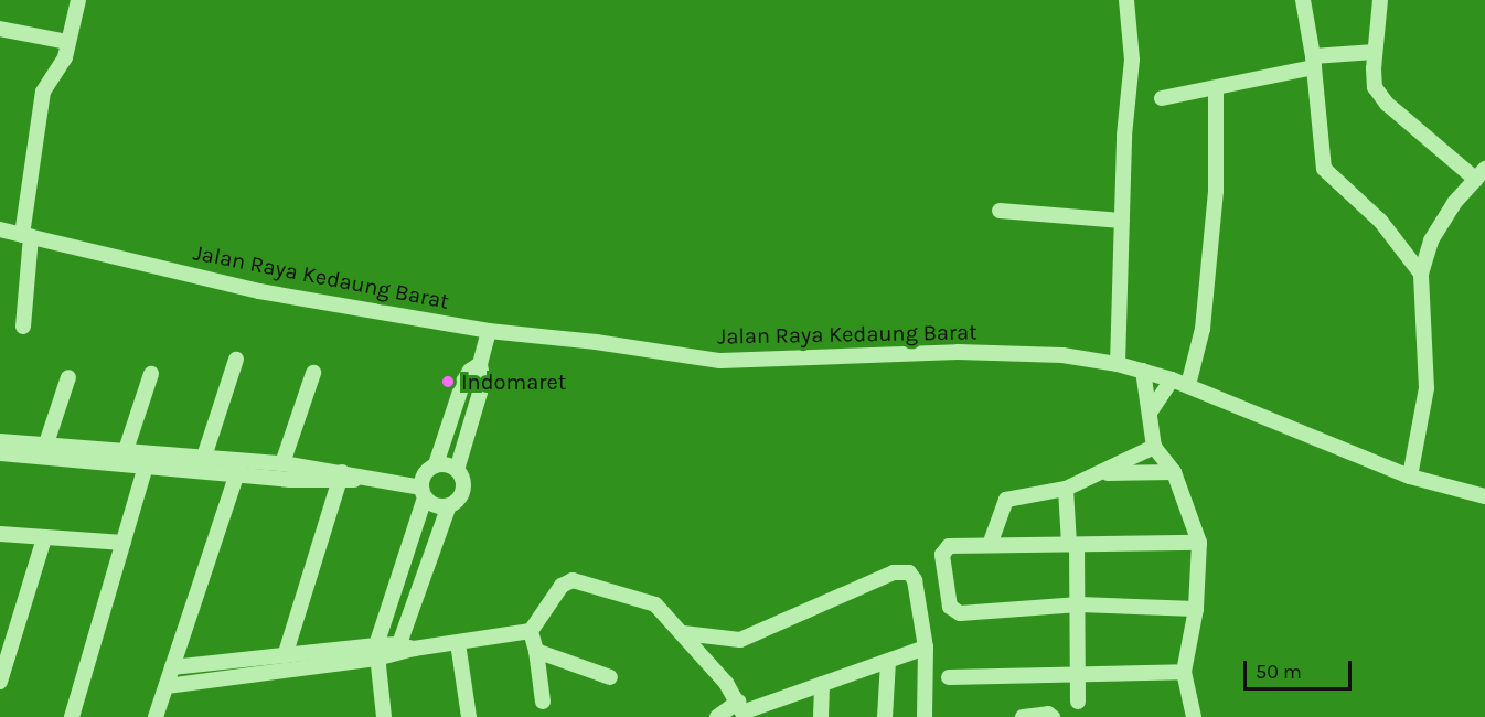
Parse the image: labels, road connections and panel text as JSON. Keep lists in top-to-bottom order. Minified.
{"streets":{"street":["Jalan Raya Kedaung Barat"]},"places":["Indomaret"],"scale_bar":"50 m"}
